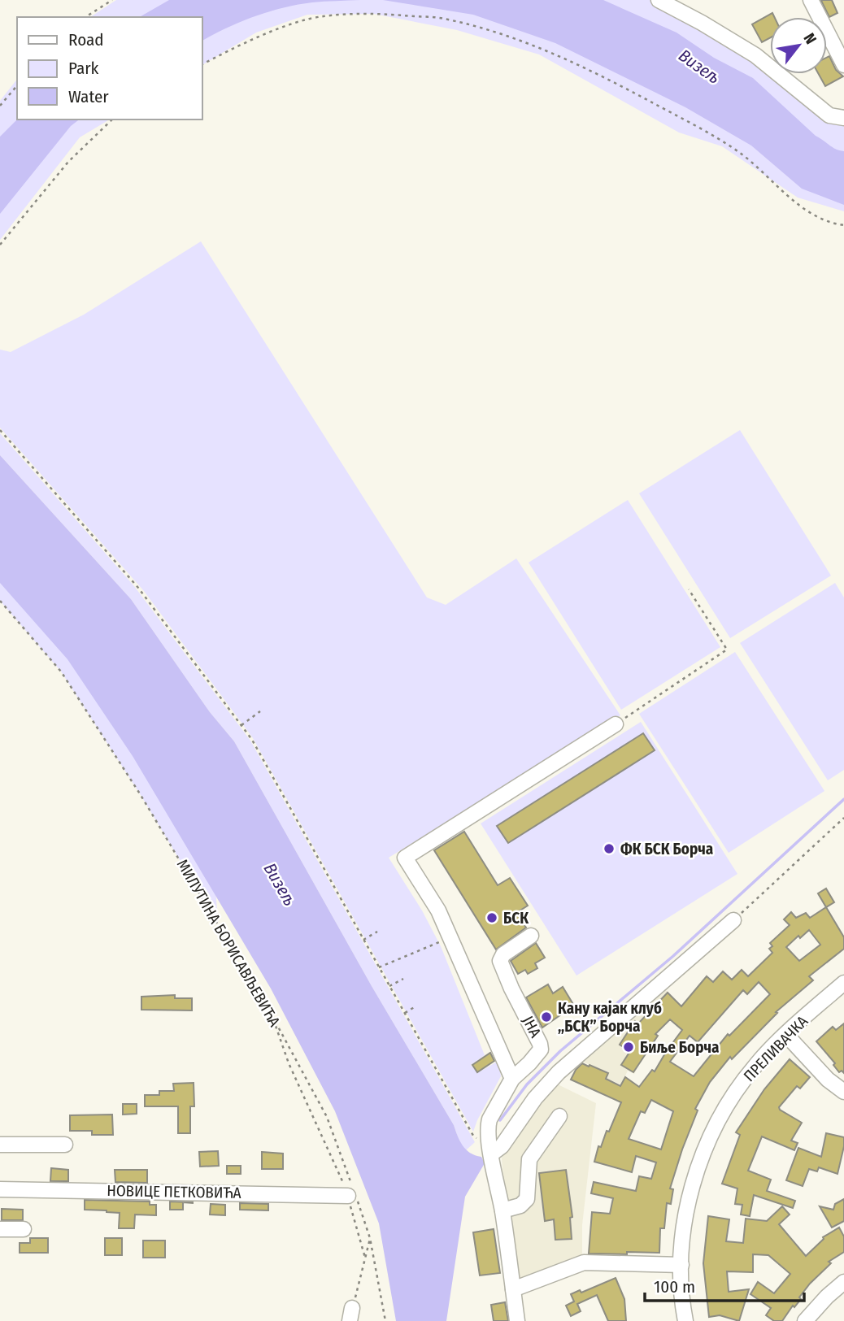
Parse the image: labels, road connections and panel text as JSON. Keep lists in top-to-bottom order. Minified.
{"streets":{"street":["ЈНА","ПРЕЛИВАЧКА","НОВИЦЕ ПЕТКОВИЋА"],"path":["МИЛУТИНА БОРИСАВЉЕВИЋА"]},"crossings":[["МИЛУТИНА БОРИСАВЉЕВИЋА","НОВИЦЕ ПЕТКОВИЋА"]],"water":["Визељ"],"places":["ФК БСК Борча","БСК","Кану кајак клуб „БСК” Борча","Биље Борча"],"legend":["Road","Park","Water"],"scale_bar":"100 m","north":"top right"}
